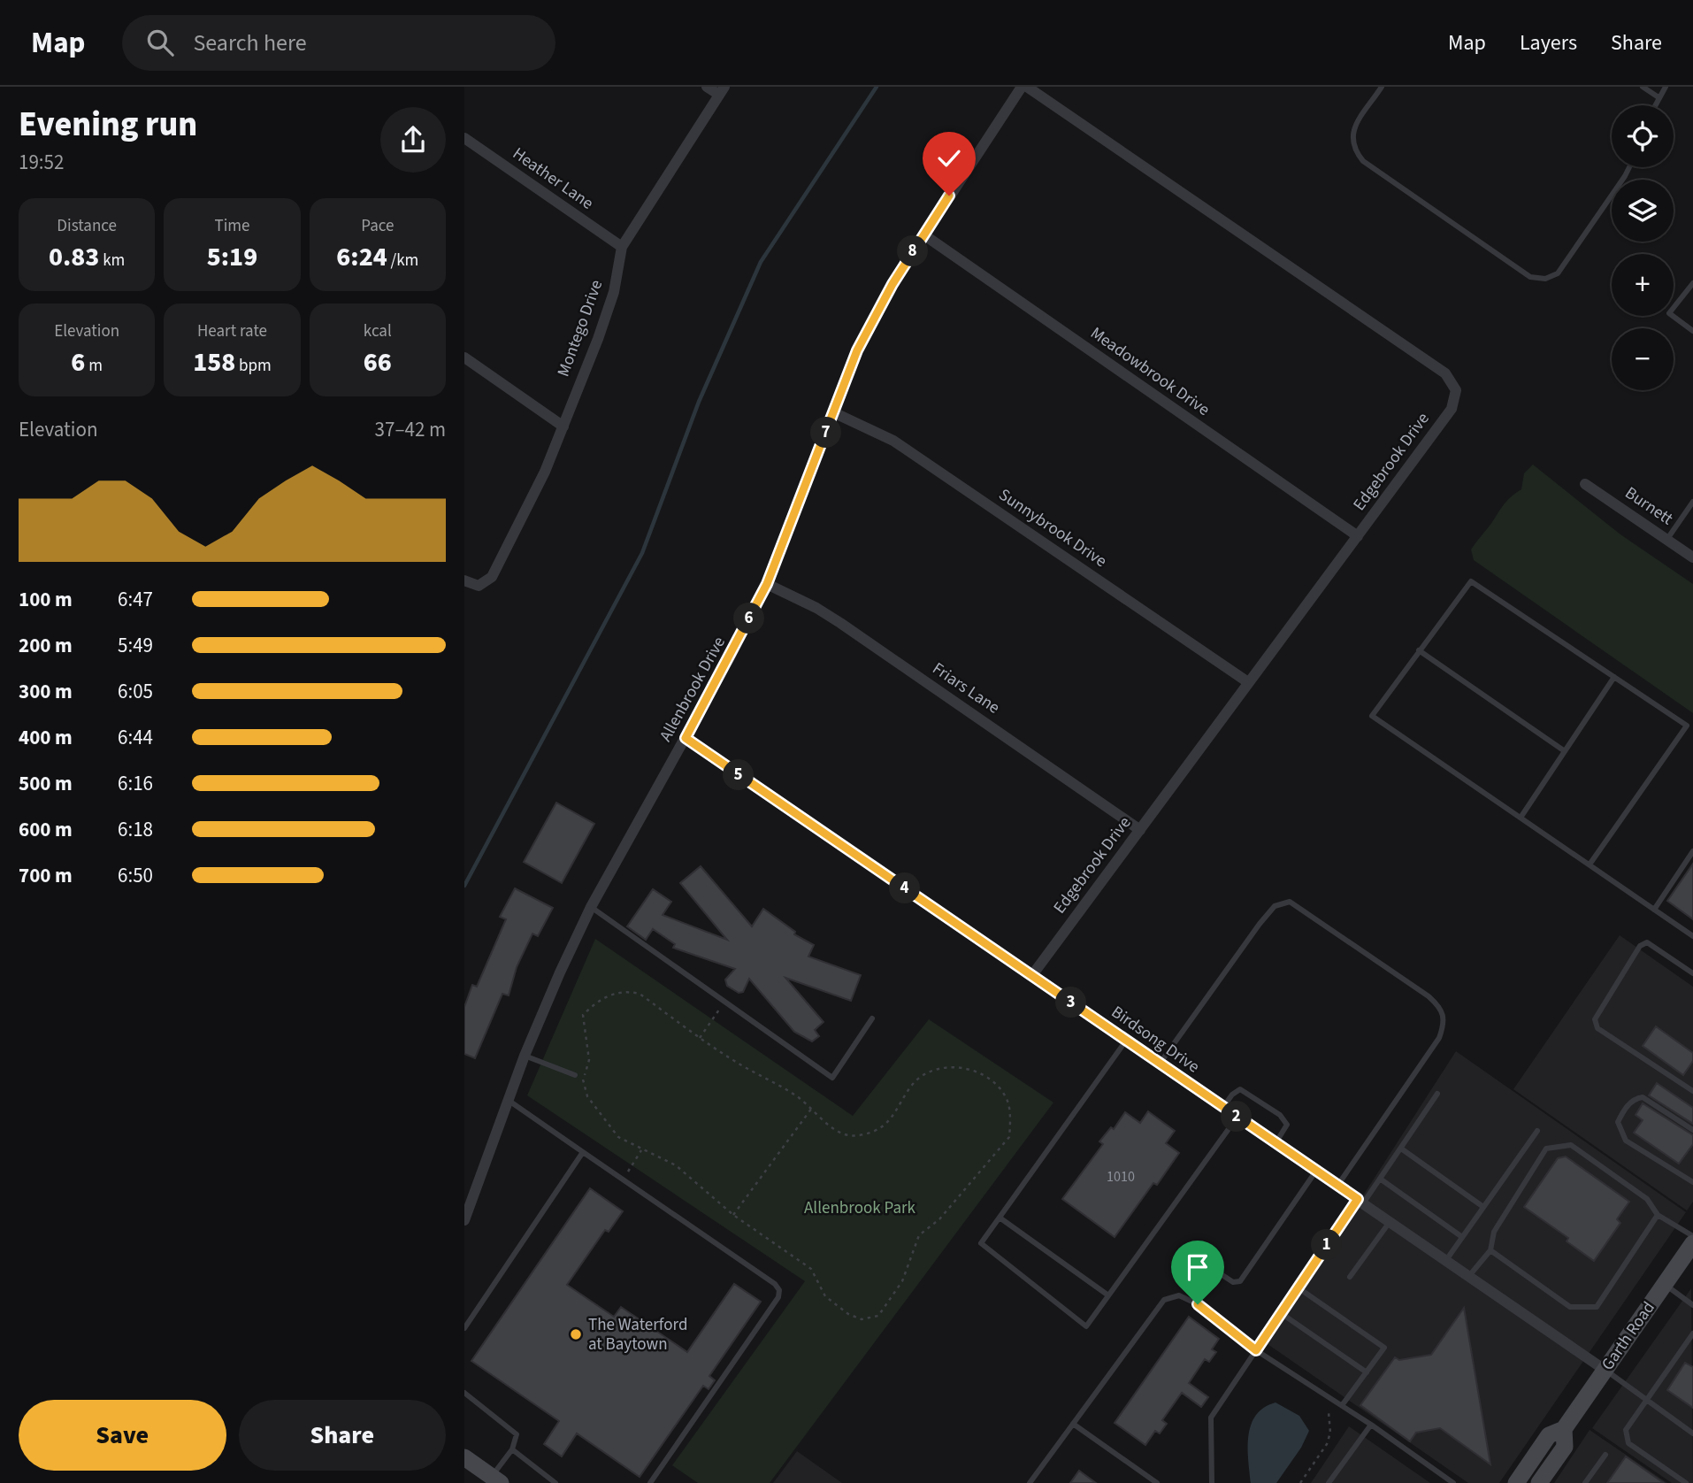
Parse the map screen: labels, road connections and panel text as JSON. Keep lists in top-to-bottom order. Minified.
{"streets":{"main road":["Garth Road"],"street":["Heather Lane","Montego Drive","Meadowbrook Drive","Edgebrook Drive","Burnett","Sunnybrook Drive","Friars Lane","Allenbrook Drive","Birdsong Drive"]},"crossings":[["Heather Lane","Montego Drive"],["Meadowbrook Drive","Edgebrook Drive"],["Meadowbrook Drive","Allenbrook Drive"],["Edgebrook Drive","Sunnybrook Drive"],["Edgebrook Drive","Friars Lane"],["Edgebrook Drive","Birdsong Drive"],["Sunnybrook Drive","Allenbrook Drive"],["Friars Lane","Allenbrook Drive"],["Allenbrook Drive","Birdsong Drive"],["Birdsong Drive","Garth Road"]],"parks":["Allenbrook Park"],"places":["The Waterford at Baytown"],"house_numbers":["1010"],"page":{"header":"Map","search":"Search here","nav":["Map","Layers","Share"],"heading":["Evening run","19:52"],"map_buttons":["+","−"],"stats":[["Distance","0.83 km"],["Time","5:19"],["Pace","6:24 /km"],["Elevation","6 m"],["Heart rate","158 bpm"],["kcal","66"]],"pins":["8","7","6","5","4","3","2","1"],"chart":["Elevation","37–42 m"],"list":[{"name":"100 m","note":"6:47"},{"name":"200 m","note":"5:49"},{"name":"300 m","note":"6:05"},{"name":"400 m","note":"6:44"},{"name":"500 m","note":"6:16"},{"name":"600 m","note":"6:18"},{"name":"700 m","note":"6:50"}],"buttons":["Save","Share"]}}
